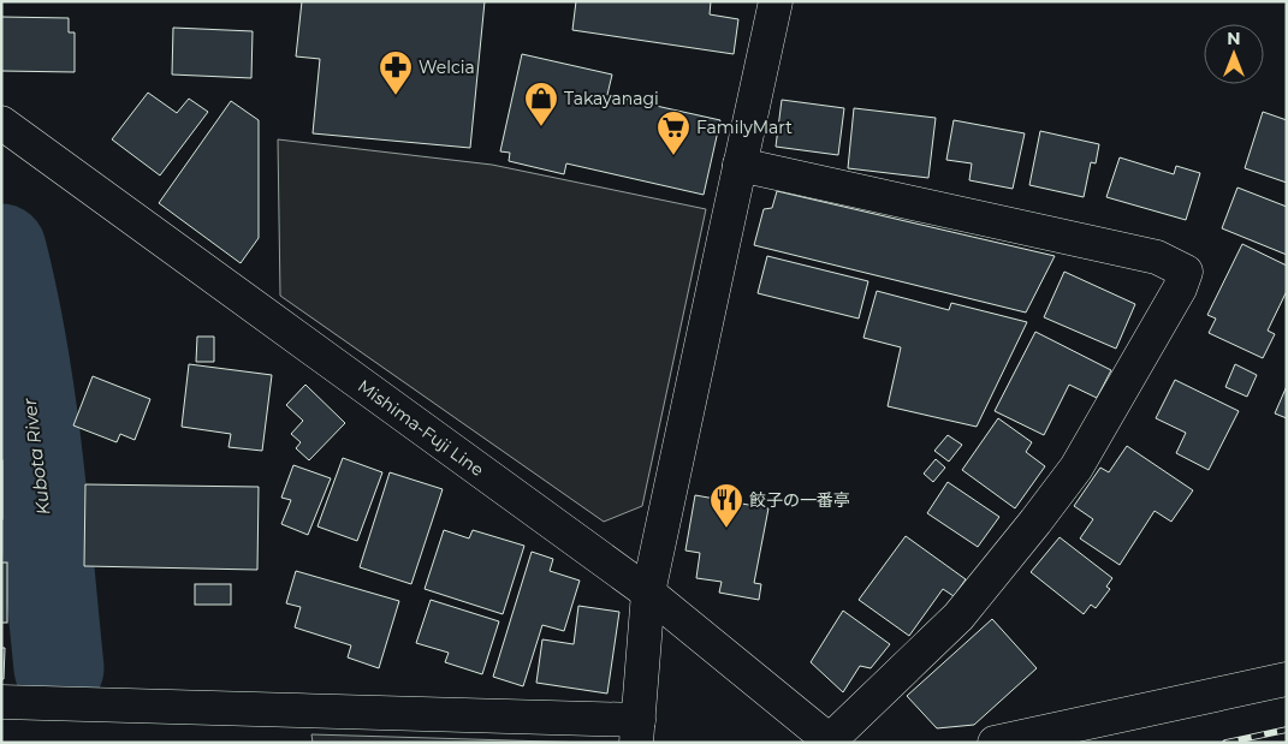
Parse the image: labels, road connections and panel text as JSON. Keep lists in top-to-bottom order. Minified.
{"streets":{"street":["Mishima-Fuji Line"]},"water":["Kubota River"],"places":{"pharmacy":["Welcia"],"shop":["Takayanagi"],"supermarket":["FamilyMart"],"restaurant":["餃子の一番亭"]},"north":"top"}
